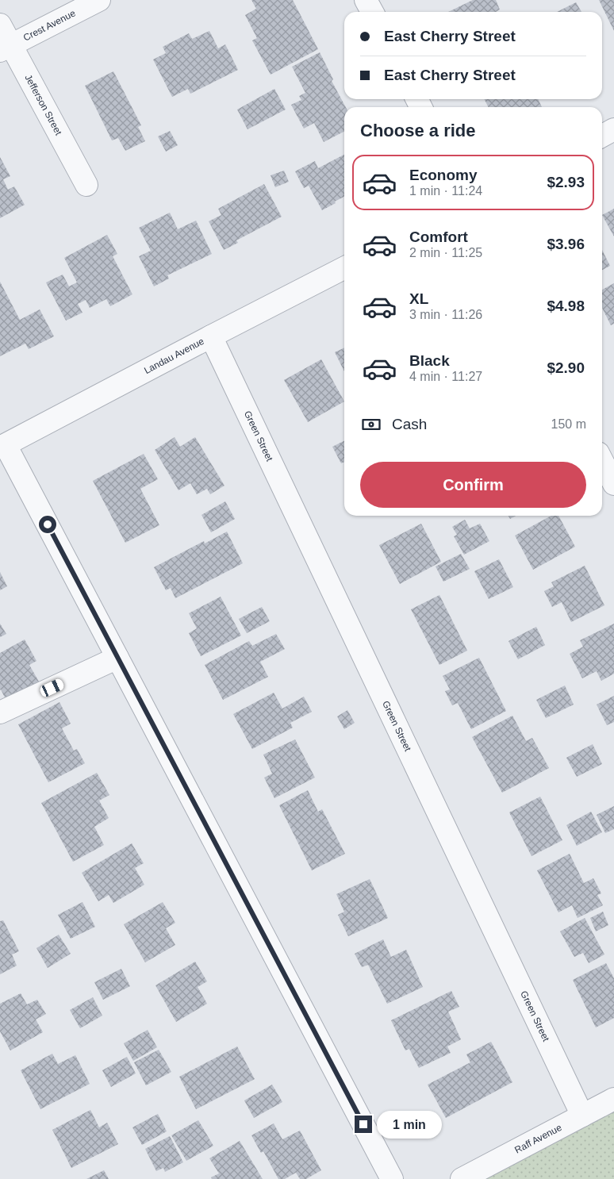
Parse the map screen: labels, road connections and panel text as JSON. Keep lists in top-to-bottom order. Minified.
{"streets":{"street":["Crest Avenue","Jefferson Street","Landau Avenue","Green Street","Raff Avenue"]},"crossings":[["Crest Avenue","Jefferson Street"],["Landau Avenue","Green Street"],["Green Street","Raff Avenue"]],"page":{"banner":["East Cherry Street","East Cherry Street"],"heading":"Choose a ride","list":[{"name":"Economy","note":"1 min · 11:24","value":"$2.93"},{"name":"Comfort","note":"2 min · 11:25","value":"$3.96"},{"name":"XL","note":"3 min · 11:26","value":"$4.98"},{"name":"Black","note":"4 min · 11:27","value":"$2.90"}],"pay":["Cash","150 m"],"buttons":"Confirm","bubble":"1 min"}}
